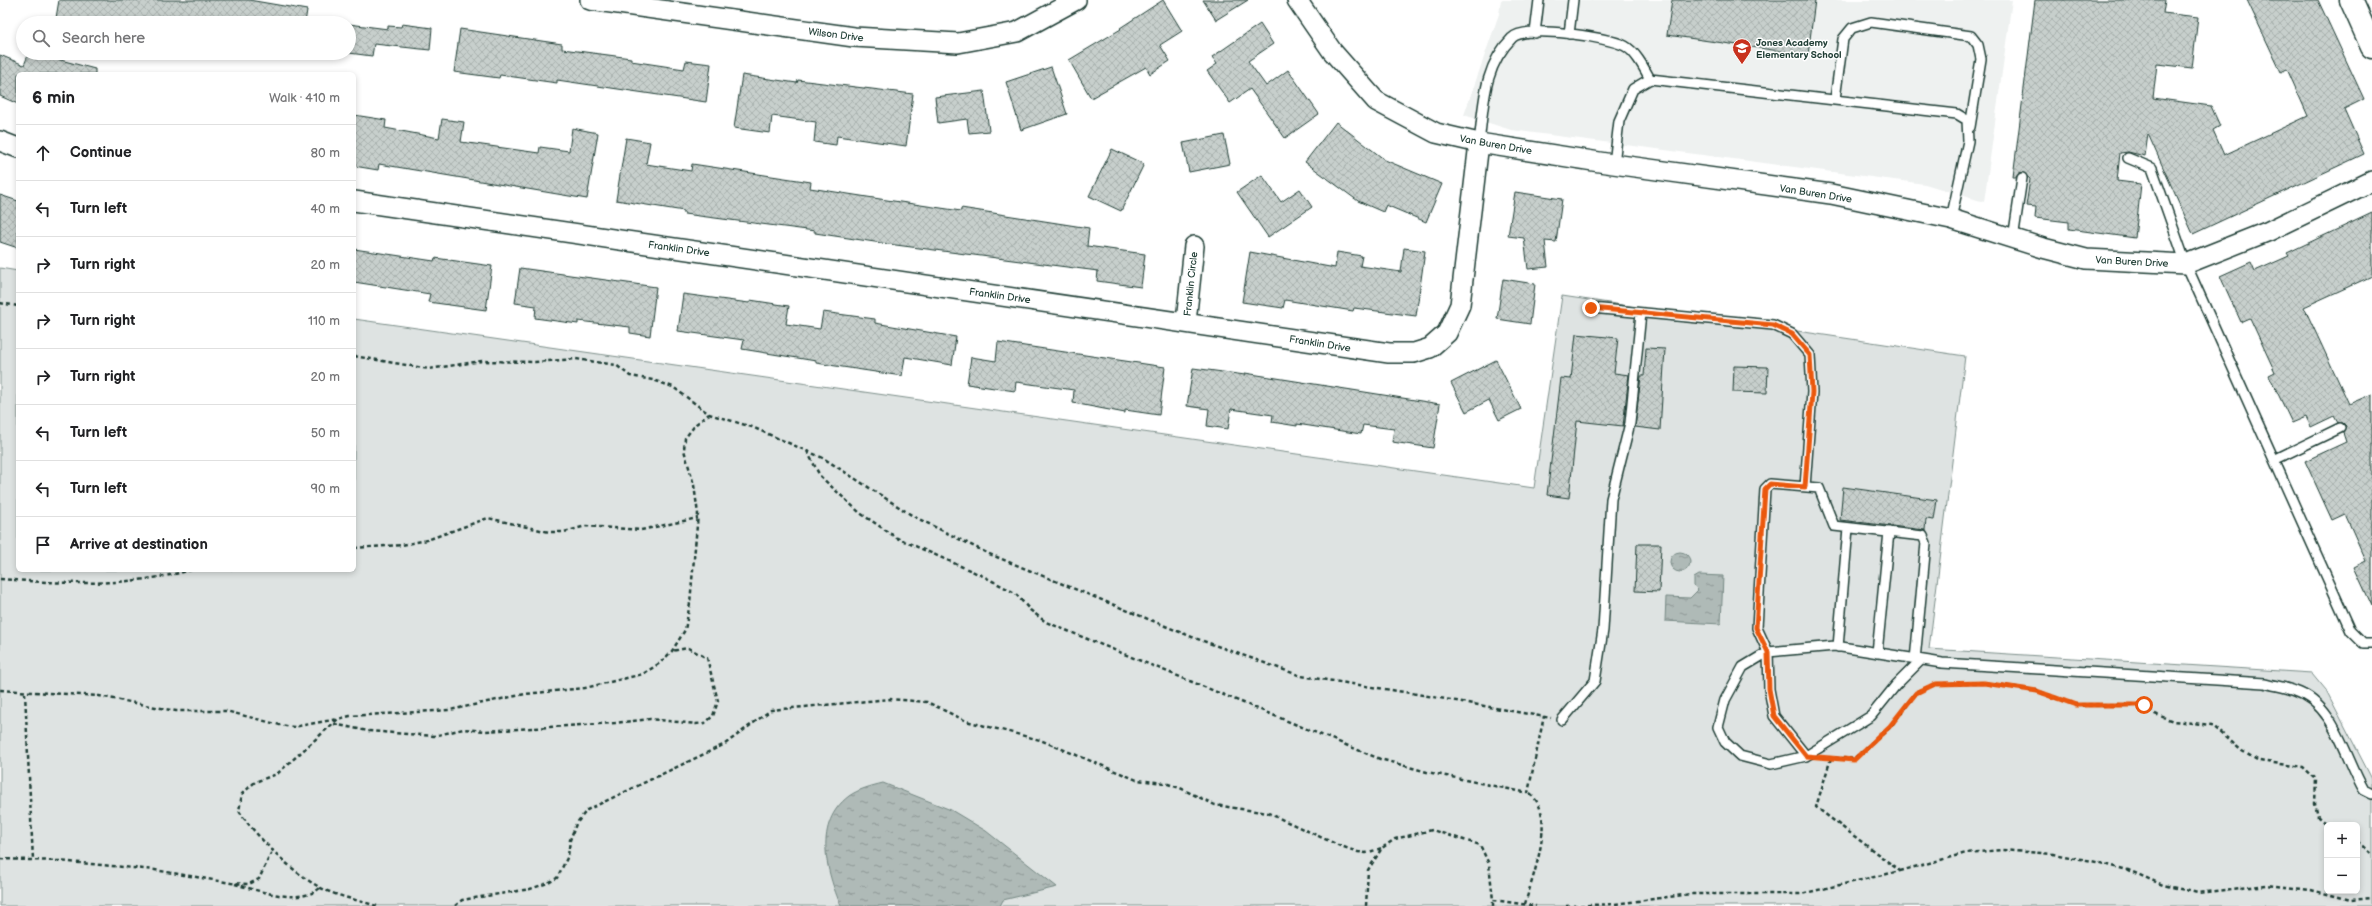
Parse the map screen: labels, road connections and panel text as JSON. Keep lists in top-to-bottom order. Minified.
{"streets":{"street":["Wilson Drive","Van Buren Drive","Franklin Drive","Franklin Circle"]},"crossings":[["Van Buren Drive","Franklin Drive"],["Franklin Drive","Franklin Circle"]],"places":{"school or university":["Jones Academy Elementary School"]},"page":{"search":"Search here","heading":["6 min","Walk · 410 m"],"list":[["Continue","80 m"],["Turn left","40 m"],["Turn right","20 m"],["Turn right","110 m"],["Turn right","20 m"],["Turn left","50 m"],["Turn left","90 m"],"Arrive at destination"],"map_buttons":["+","−"]}}
